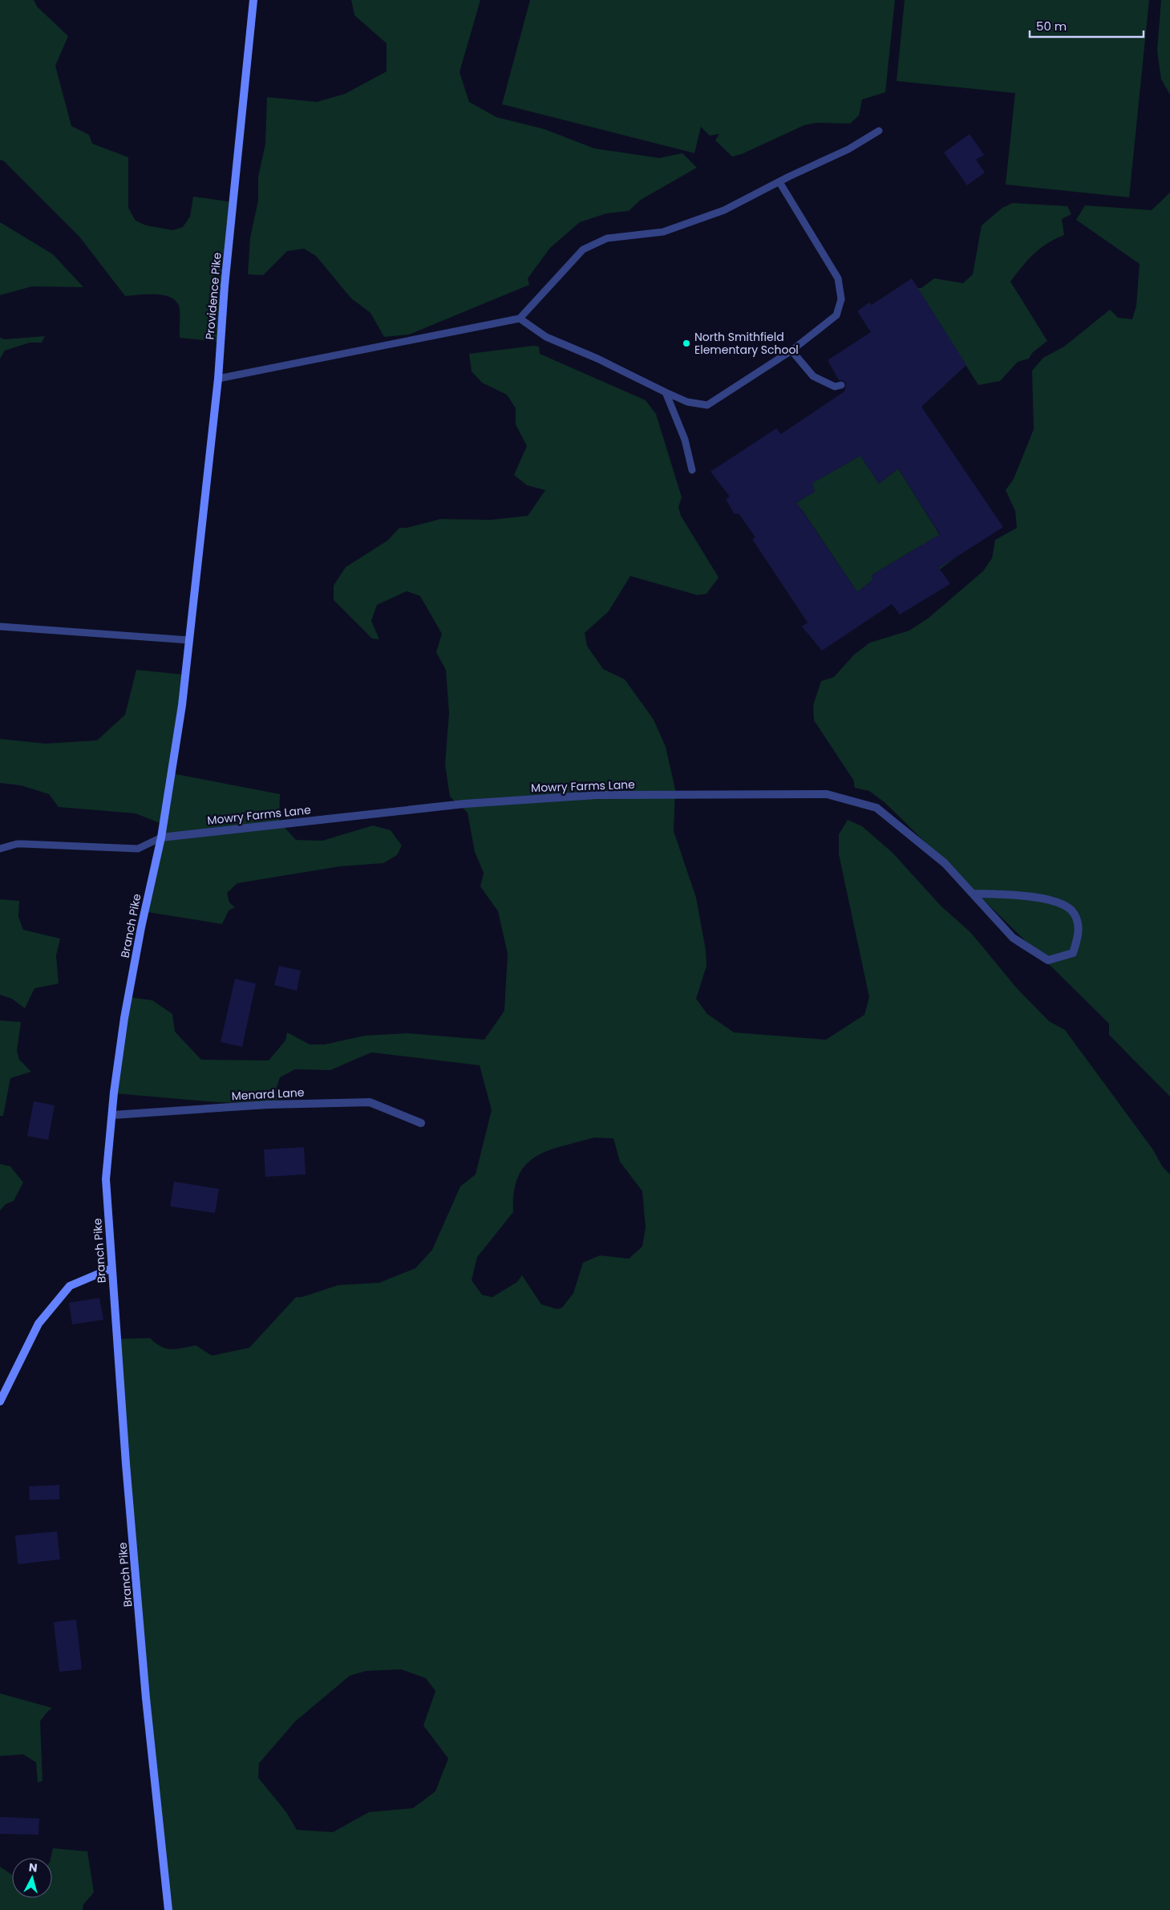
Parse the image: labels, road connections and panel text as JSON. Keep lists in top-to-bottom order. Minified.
{"streets":{"main road":["Providence Pike","Branch Pike"],"street":["Mowry Farms Lane","Menard Lane"]},"crossings":[["Providence Pike","Branch Pike"],["Mowry Farms Lane","Branch Pike"],["Branch Pike","Menard Lane"]],"places":["North Smithfield Elementary School"],"scale_bar":"50 m","north":"top"}
